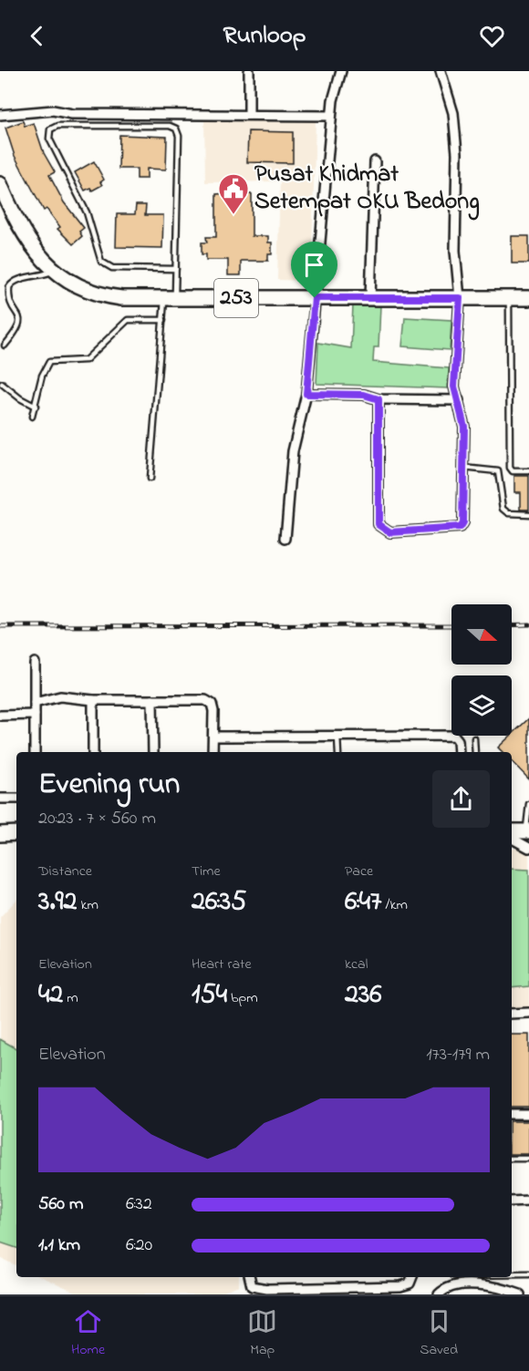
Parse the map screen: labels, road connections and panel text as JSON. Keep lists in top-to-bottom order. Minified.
{"streets":{"main road":["253"]},"places":{"public building":["Pusat Khidmat Setempat OKU Bedong"]},"north":"right","page":{"header":"Runloop","heading":["Evening run","20:23 · 7 × 560 m"],"stats":[["Distance","3.92 km"],["Time","26:35"],["Pace","6:47 /km"],["Elevation","42 m"],["Heart rate","154 bpm"],["kcal","236"]],"chart":["Elevation","173–179 m"],"list":[{"name":"560 m","note":"6:32"},{"name":"1.1 km","note":"6:20"}],"tabs":["Home","Map","Saved"]}}
